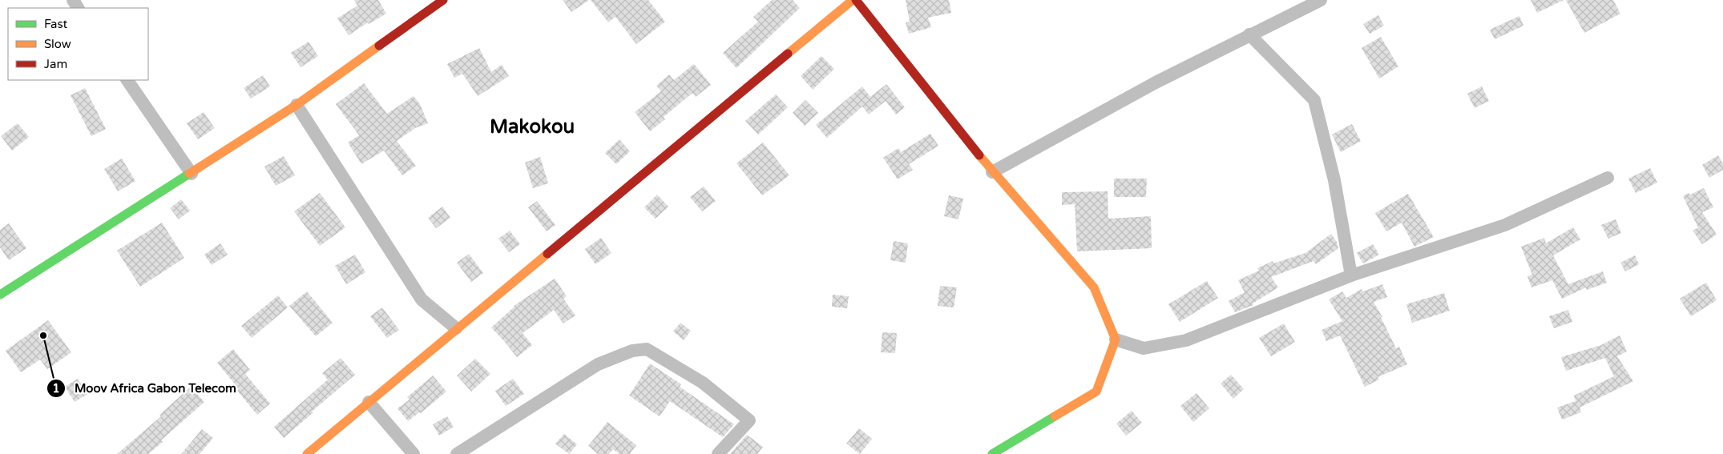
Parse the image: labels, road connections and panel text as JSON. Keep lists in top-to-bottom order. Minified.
{"districts":["Makokou"],"places":["Moov Africa Gabon Telecom"],"legend":["Fast","Slow","Jam"]}
